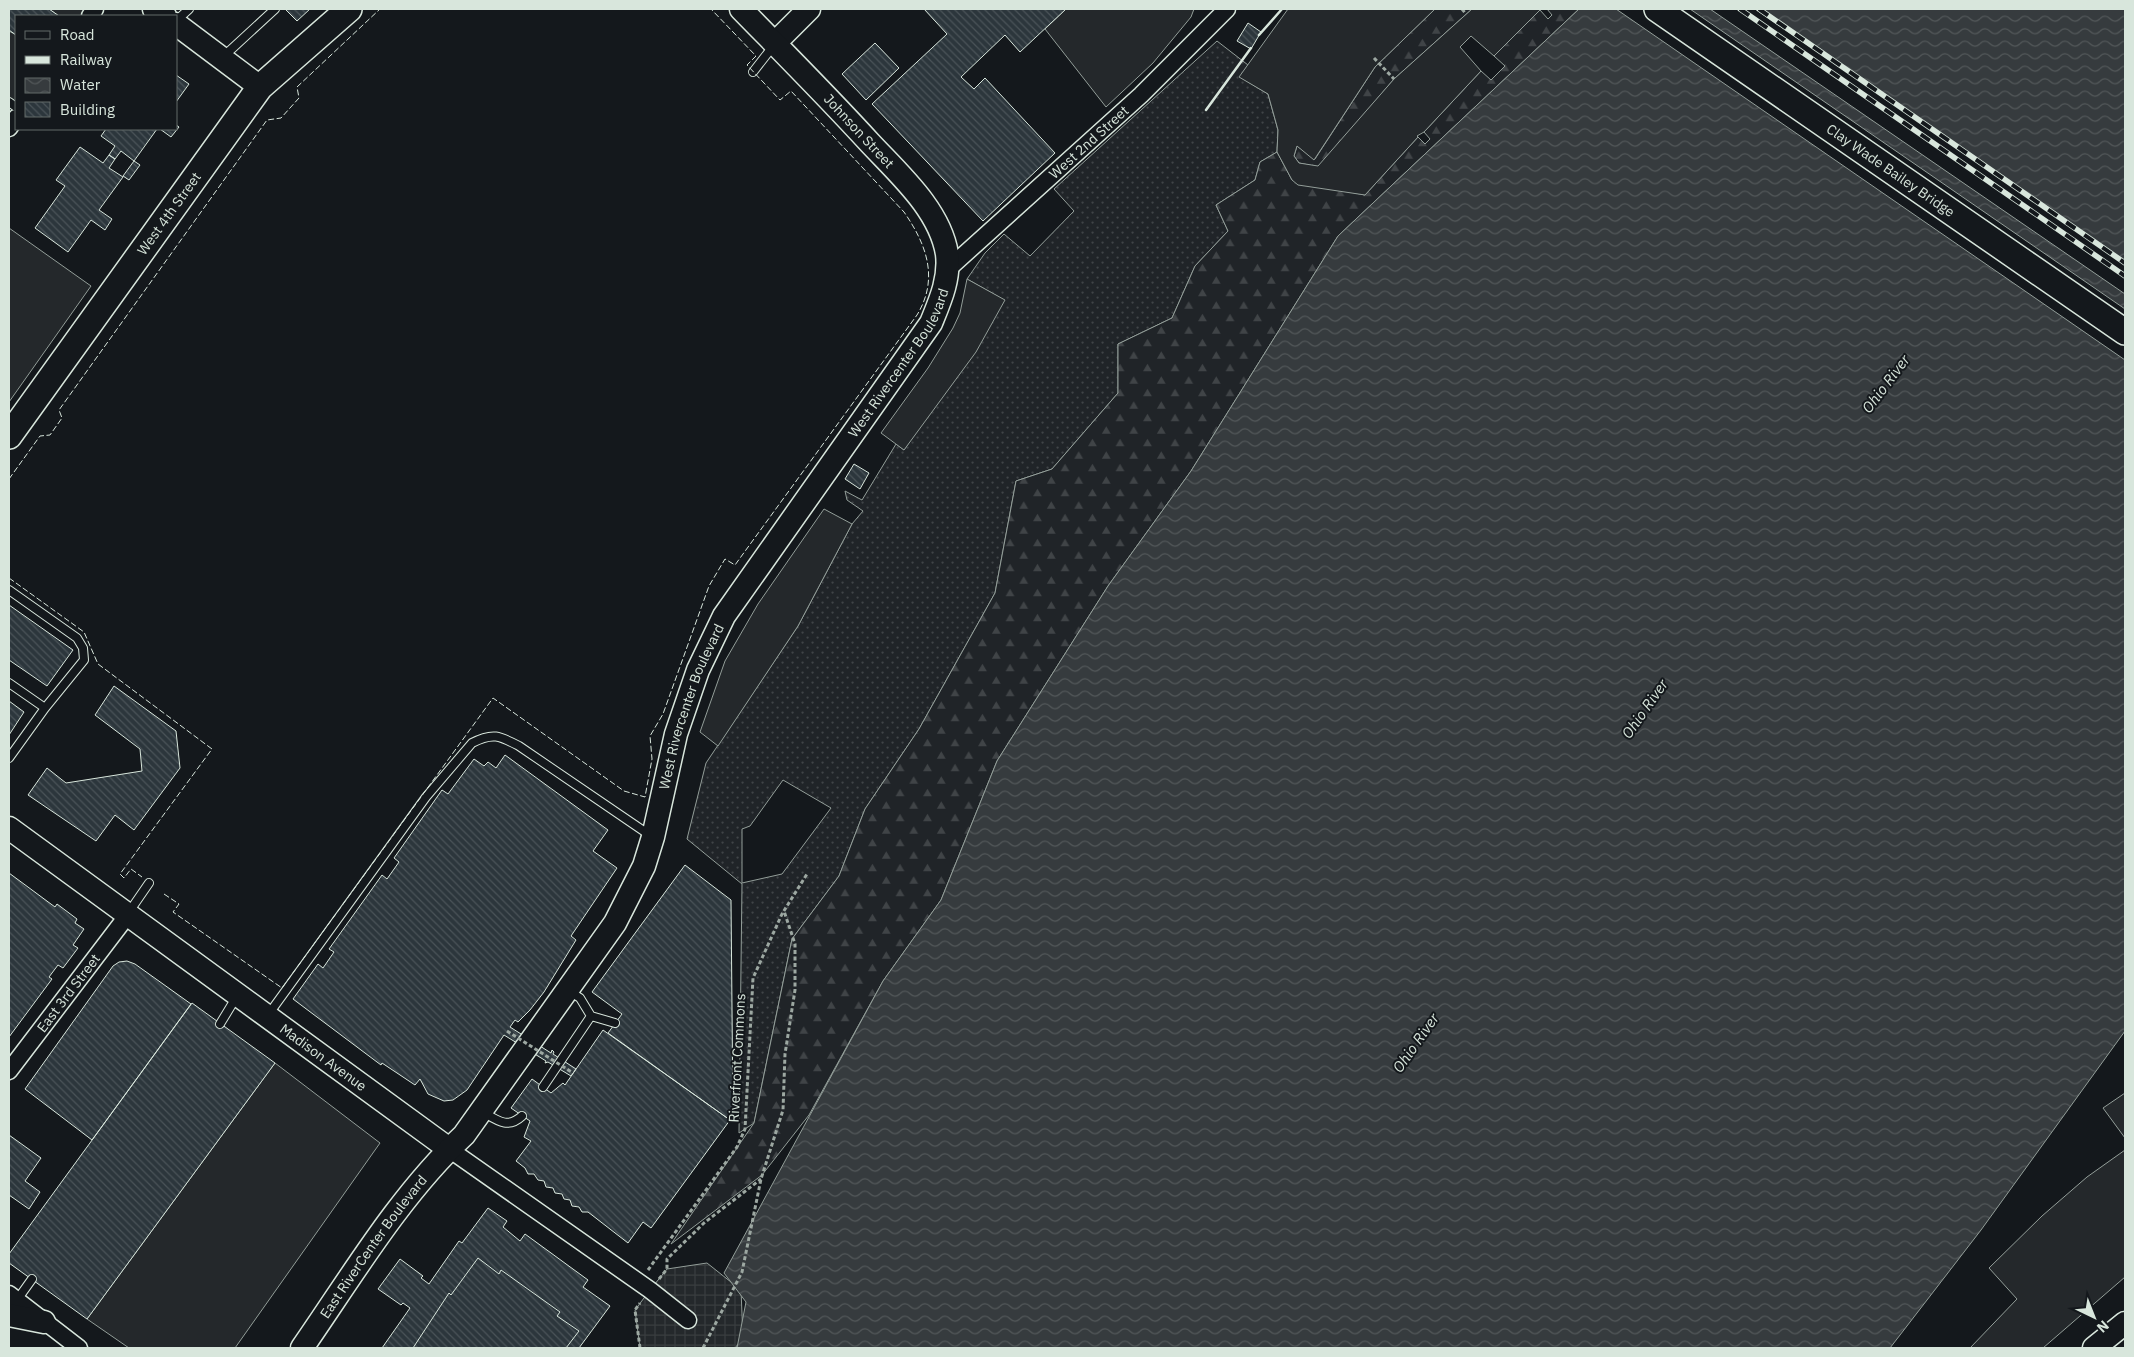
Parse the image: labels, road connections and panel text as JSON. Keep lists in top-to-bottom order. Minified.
{"streets":{"main road":["Clay Wade Bailey Bridge","West 4th Street"],"street":["Johnson Street","West 2nd Street","West Rivercenter Boulevard","East 3rd Street","Madison Avenue","East RiverCenter Boulevard"],"path":["Riverfront Commons"]},"crossings":[["Johnson Street","West 2nd Street"],["Johnson Street","West Rivercenter Boulevard"],["West 2nd Street","West Rivercenter Boulevard"],["West Rivercenter Boulevard","Madison Avenue"],["West Rivercenter Boulevard","East RiverCenter Boulevard"],["East 3rd Street","Madison Avenue"],["Madison Avenue","Riverfront Commons"],["Madison Avenue","East RiverCenter Boulevard"]],"water":["Ohio River"],"legend":["Road","Railway","Water","Building"],"north":"bottom right"}
